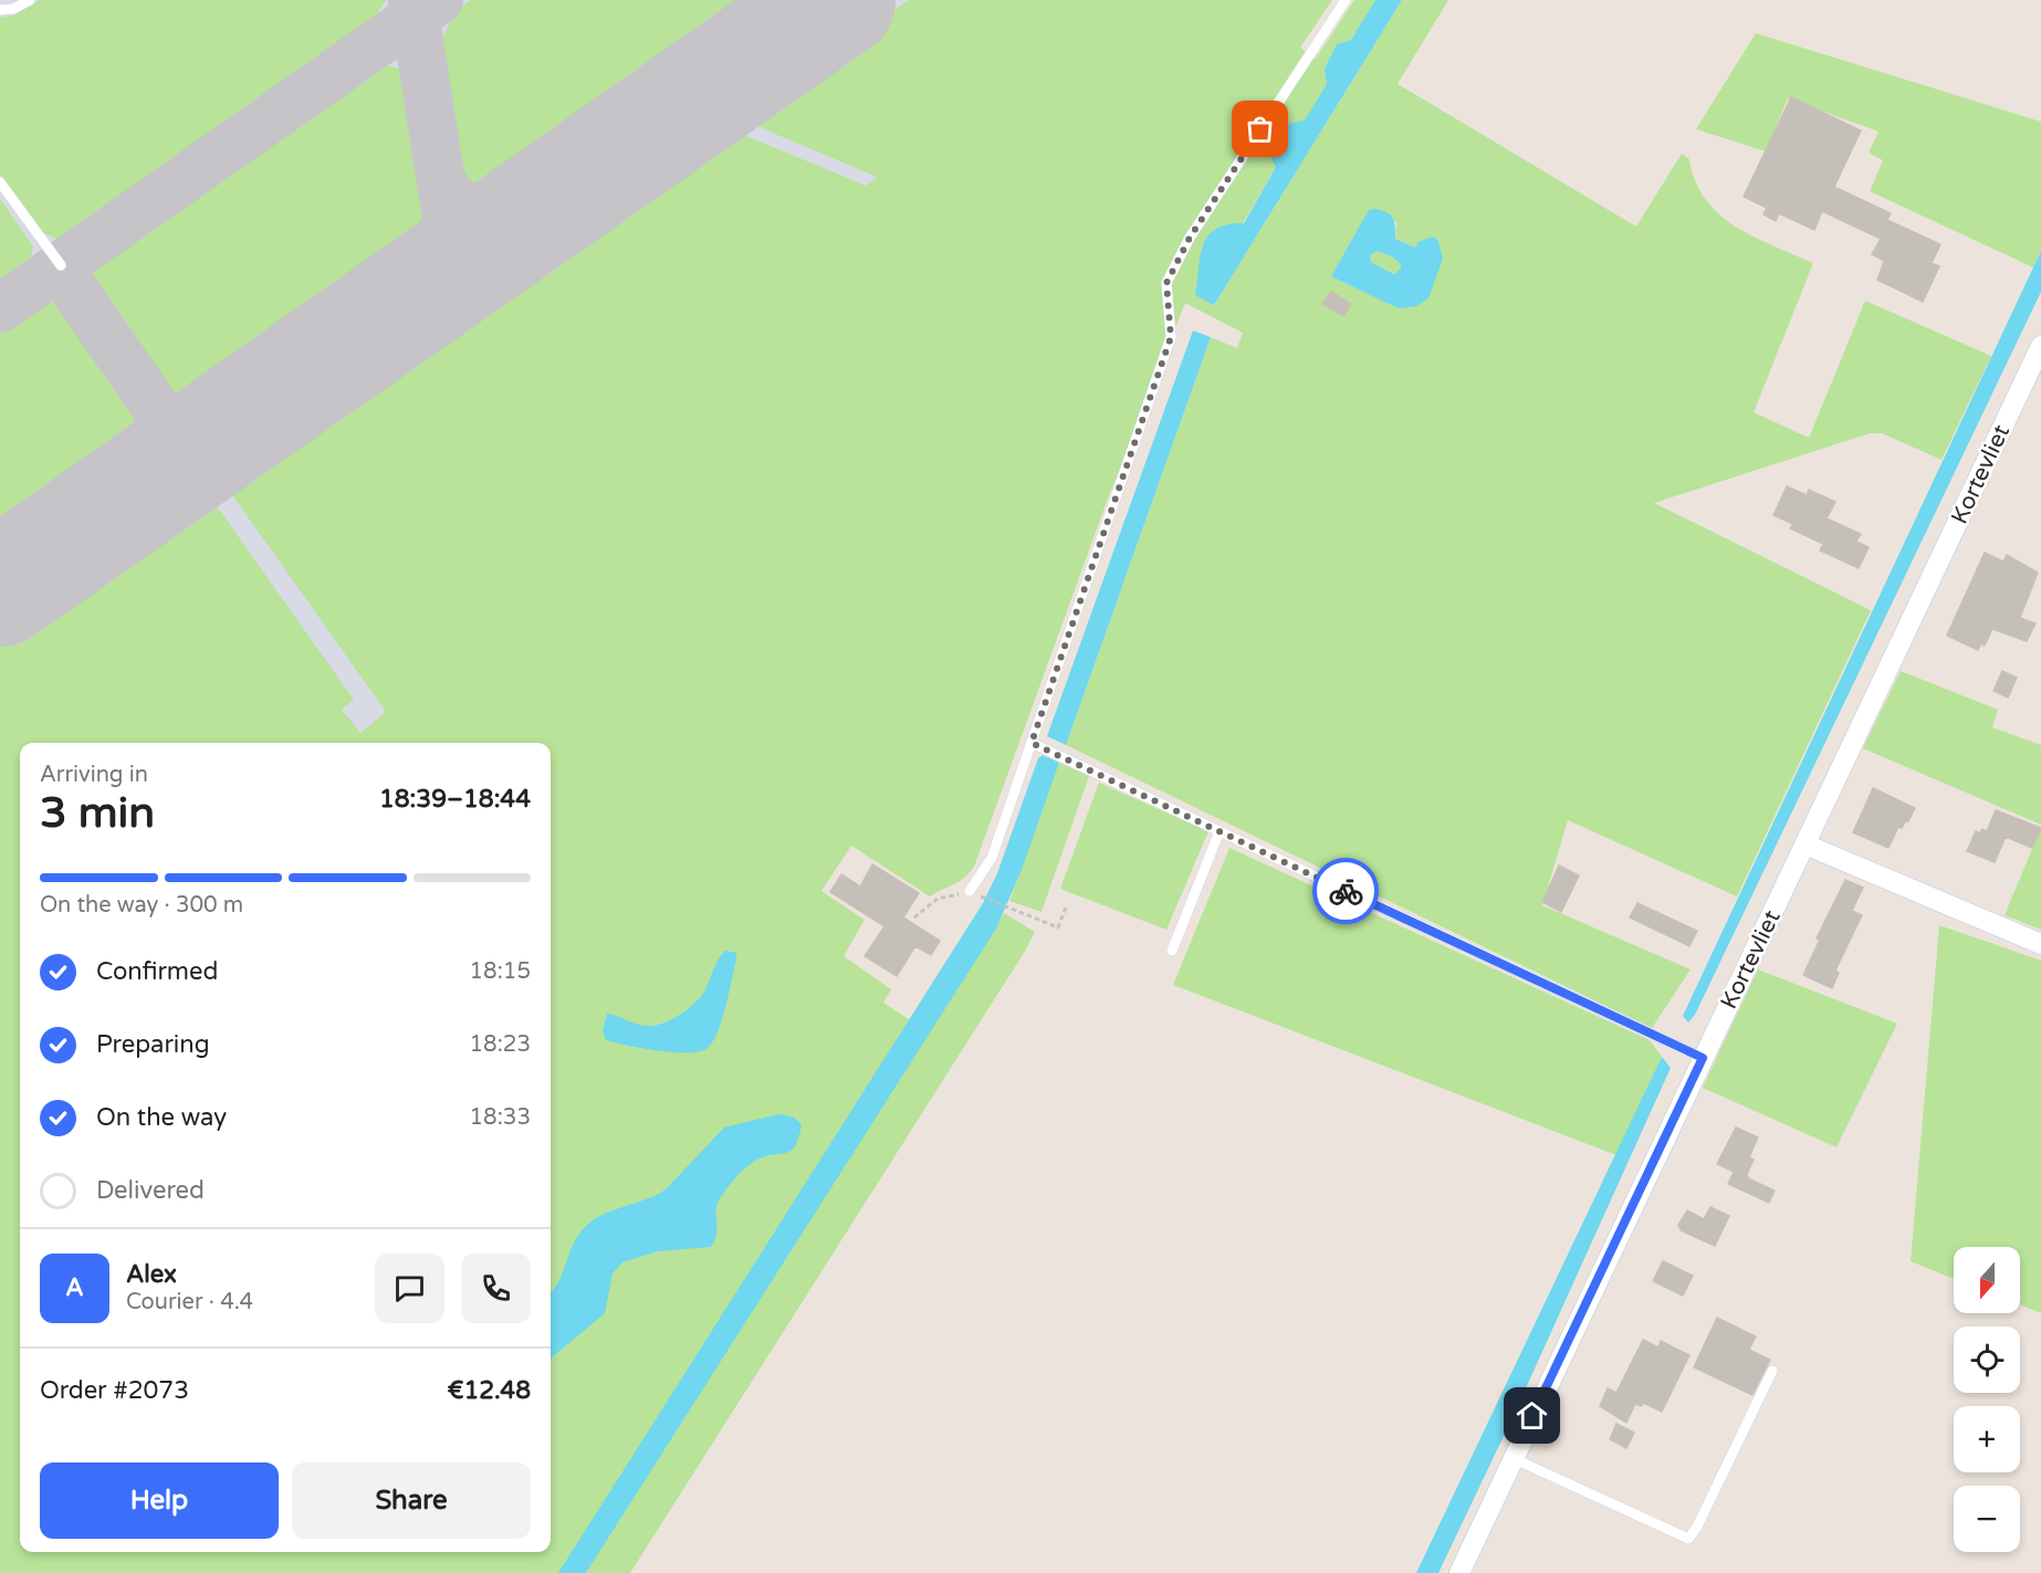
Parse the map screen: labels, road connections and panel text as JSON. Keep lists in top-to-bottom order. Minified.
{"streets":{"street":["Kortevliet"]},"north":"bottom","page":{"heading":["3 min","Arriving in","18:39–18:44"],"panel":["Alex","Courier · 4.4","Order #2073","€12.48"],"bar":"On the way · 300 m","list":[["Confirmed","18:15"],["Preparing","18:23"],["On the way","18:33"],"Delivered"],"map_buttons":["+","−"],"round":"A","buttons":["Help","Share"]}}
